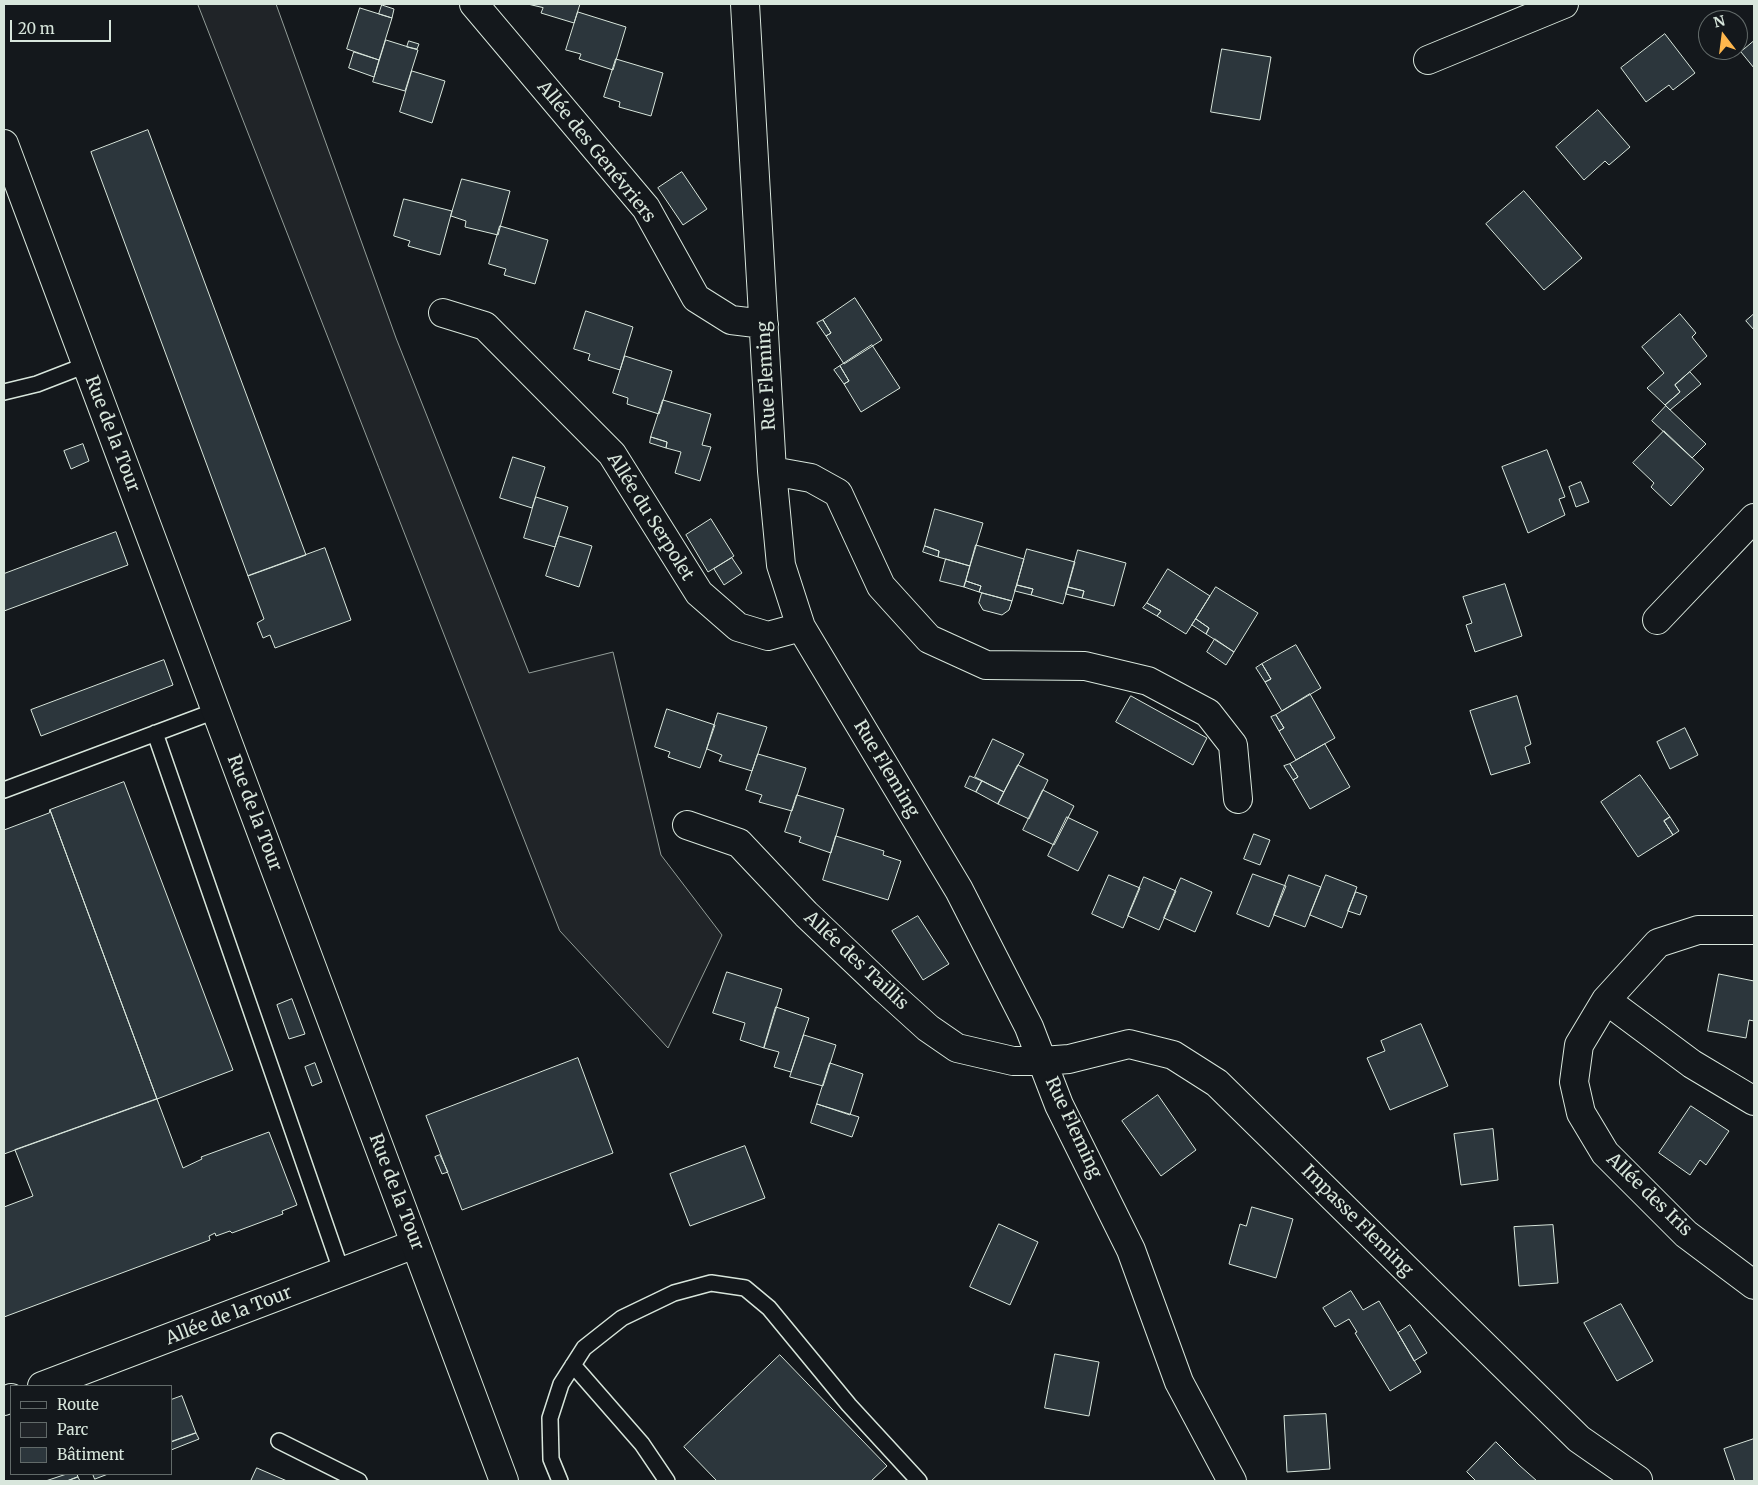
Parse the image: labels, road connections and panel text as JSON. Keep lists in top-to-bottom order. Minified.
{"streets":{"street":["Allée des Genévriers","Rue Fleming","Rue de la Tour","Allée du Serpolet","Allée des Taillis","Allée des Iris","Impasse Fleming","Allée de la Tour"]},"crossings":[["Allée des Genévriers","Rue Fleming"],["Rue Fleming","Allée du Serpolet"],["Rue Fleming","Allée des Taillis"],["Rue Fleming","Impasse Fleming"],["Rue de la Tour","Allée de la Tour"],["Allée des Taillis","Impasse Fleming"]],"legend":["Route","Parc","Bâtiment"],"scale_bar":"20 m","north":"top"}
